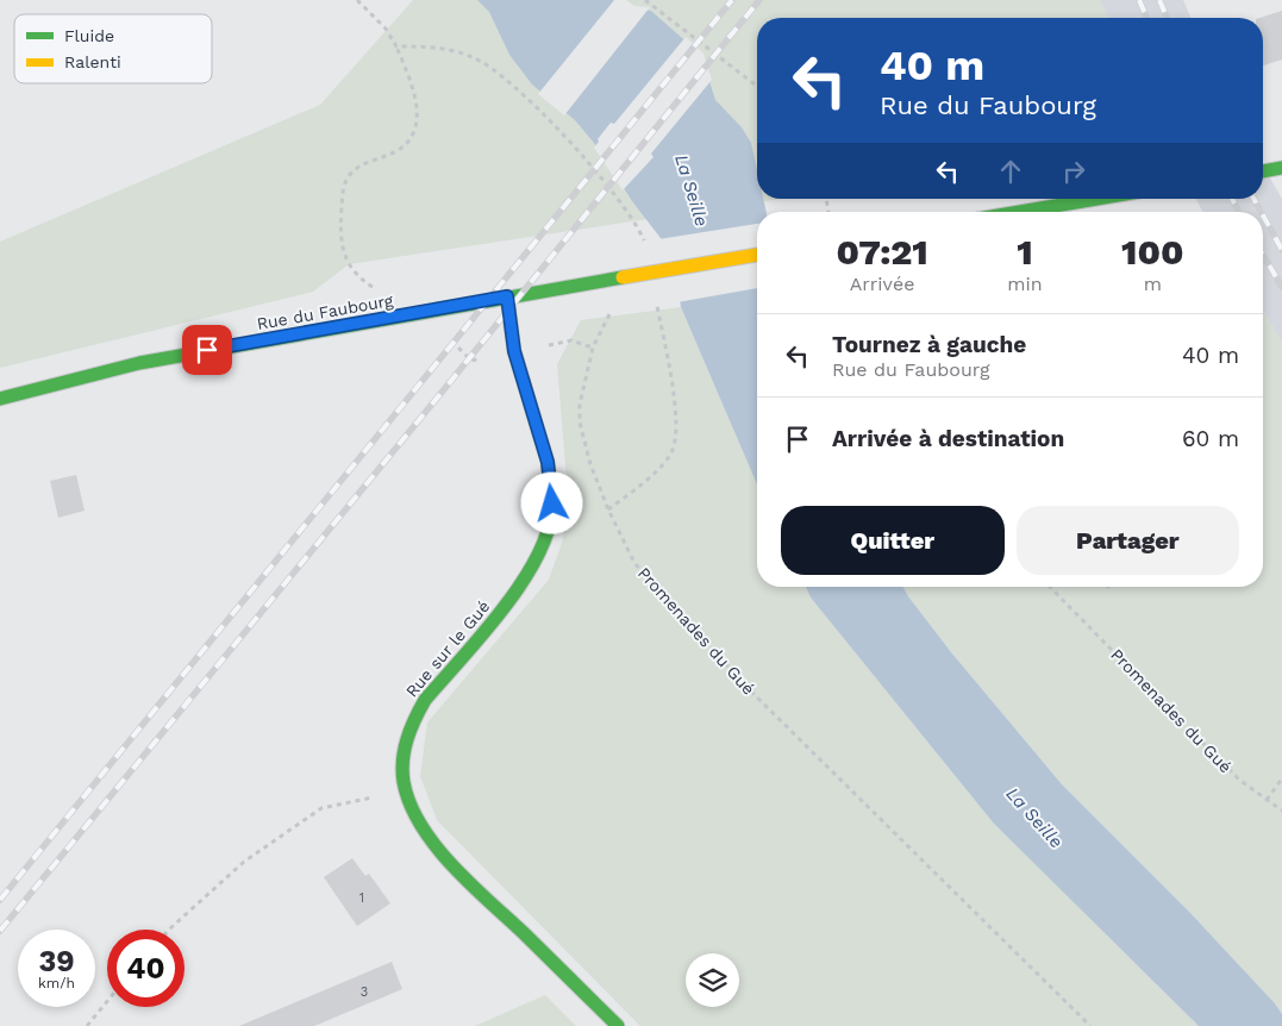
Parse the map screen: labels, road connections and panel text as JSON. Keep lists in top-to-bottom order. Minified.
{"streets":{"main road":["Rue du Faubourg","Rue sur le Gué"],"path":["Promenades du Gué"]},"crossings":[["Rue du Faubourg","Promenades du Gué"],["Rue du Faubourg","Rue sur le Gué"]],"water":["La Seille"],"house_numbers":["1","3"],"legend":["Fluide","Ralenti"],"page":{"turn":["40 m","Rue du Faubourg"],"eta":["07:21","Arrivée","1","min","100","m"],"list":[{"name":"Tournez à gauche","note":"Rue du Faubourg","value":"40 m"},{"name":"Arrivée à destination","value":"60 m"}],"buttons":["Quitter","Partager"],"speed":"39 km/h","limit":"40"}}
